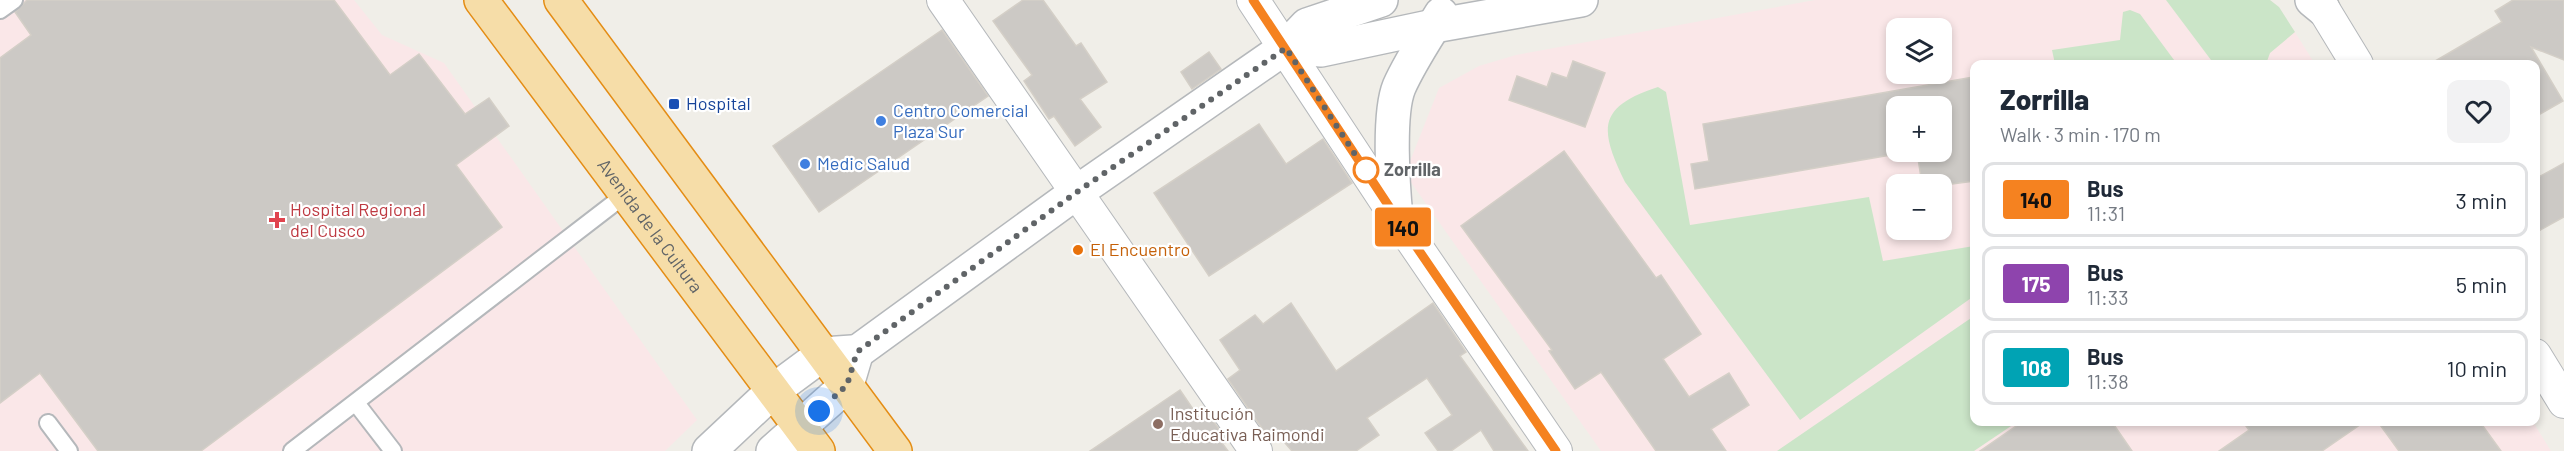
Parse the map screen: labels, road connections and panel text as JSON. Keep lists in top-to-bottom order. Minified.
{"streets":{"highway":["Avenida de la Cultura"]},"places":{"transit":["Hospital"],"other":["Centro Comercial Plaza Sur","Medic Salud","Zorrilla","El Encuentro","Institución Educativa Raimondi"],"health":["Hospital Regional del Cusco"]},"lines":["bus line 140"],"page":{"on_map":"140","map_buttons":["+","−"],"heading":["Zorrilla","Walk · 3 min · 170 m"],"list":[{"mark":"140","name":"Bus","note":"11:31","value":"3 min"},{"mark":"175","name":"Bus","note":"11:33","value":"5 min"},{"mark":"108","name":"Bus","note":"11:38","value":"10 min"}]}}
